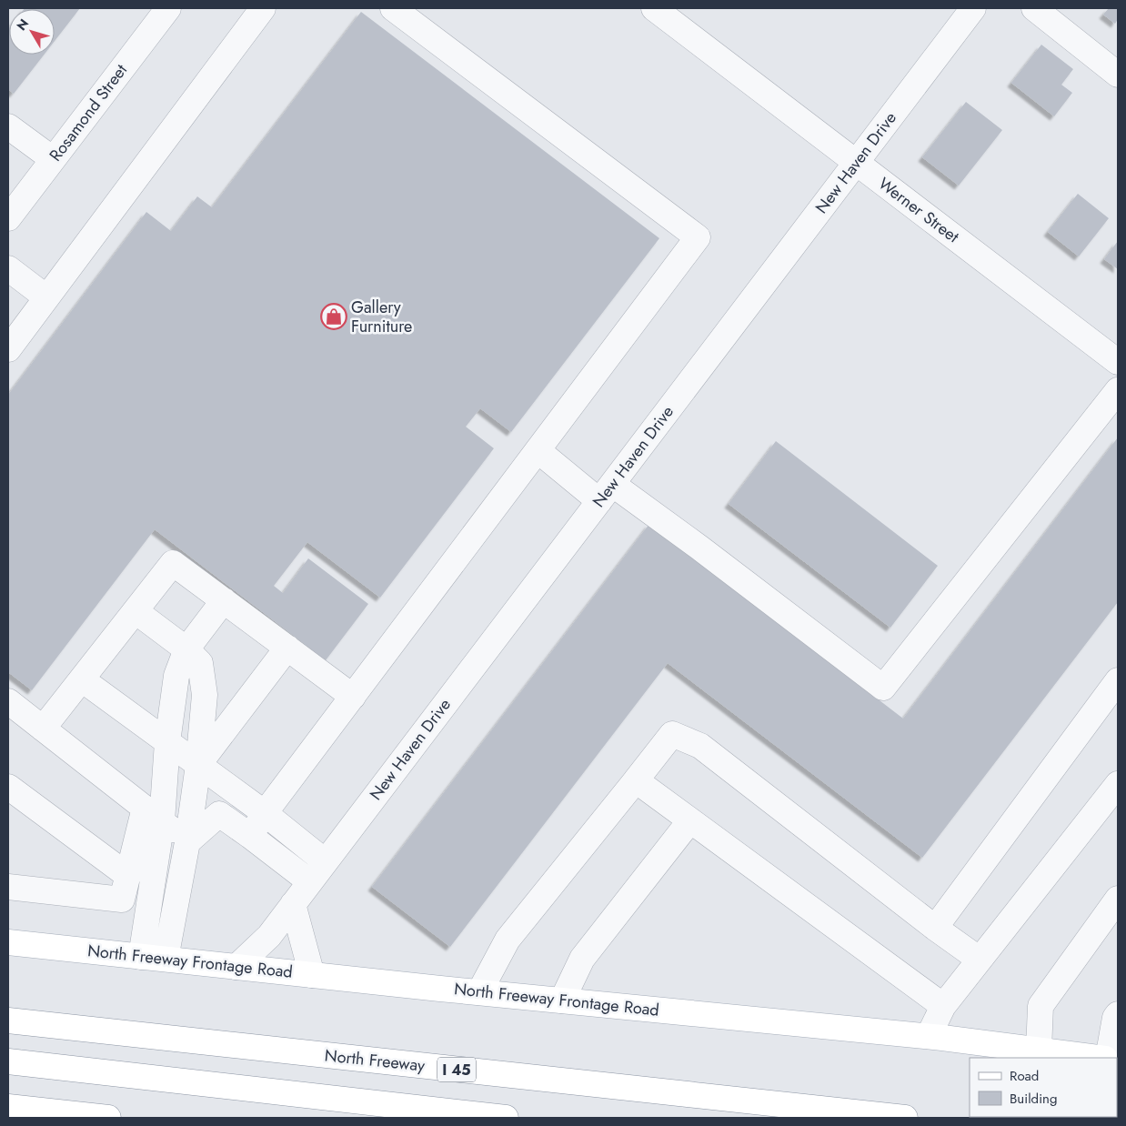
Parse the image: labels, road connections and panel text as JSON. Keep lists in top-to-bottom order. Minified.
{"streets":{"main road":["North Freeway Frontage Road","North Freeway","I 45"],"street":["Rosamond Street","New Haven Drive","Werner Street"]},"crossings":[["New Haven Drive","Werner Street"],["New Haven Drive","North Freeway Frontage Road"]],"places":{"shop":["Gallery Furniture"]},"legend":["Road","Building"],"north":"top left"}
